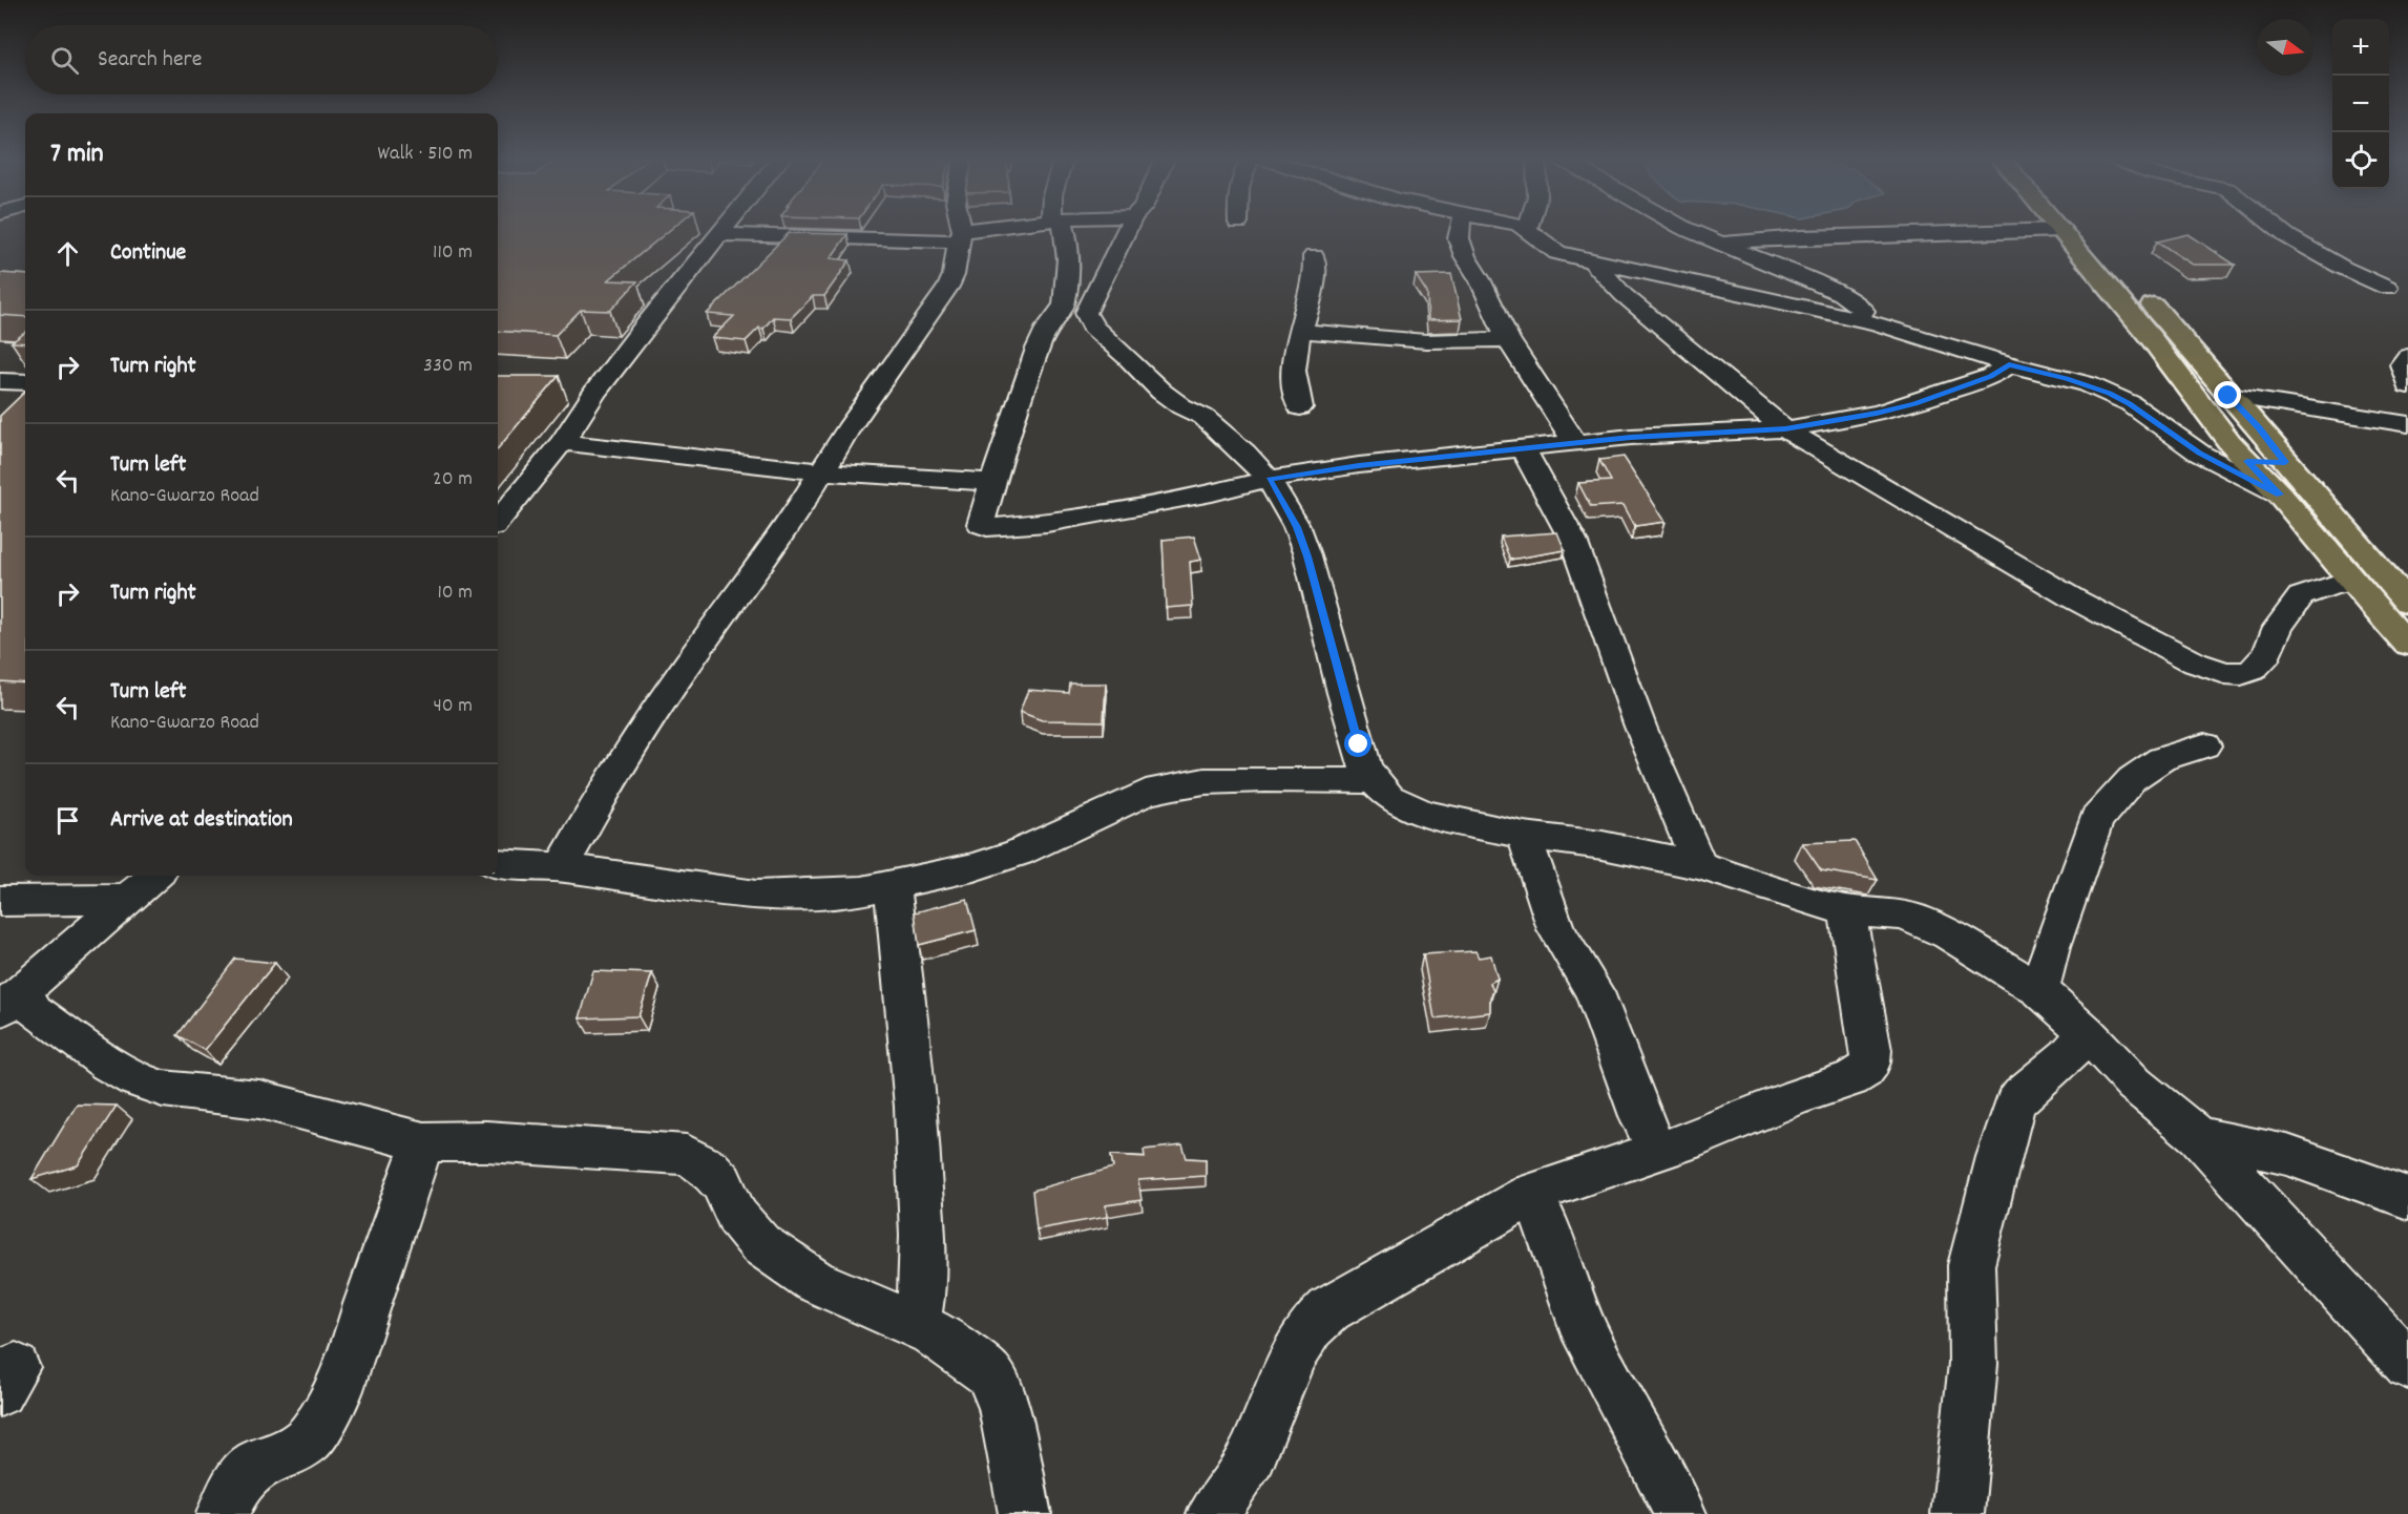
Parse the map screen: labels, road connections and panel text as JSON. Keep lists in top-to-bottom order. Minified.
{"north":"right","page":{"map_buttons":["+","−"],"search":"Search here","heading":["7 min","Walk · 510 m"],"list":[["Continue","110 m"],["Turn right","330 m"],["Turn left","Kano-Gwarzo Road","20 m"],["Turn right","10 m"],["Turn left","Kano-Gwarzo Road","40 m"],"Arrive at destination"]}}
